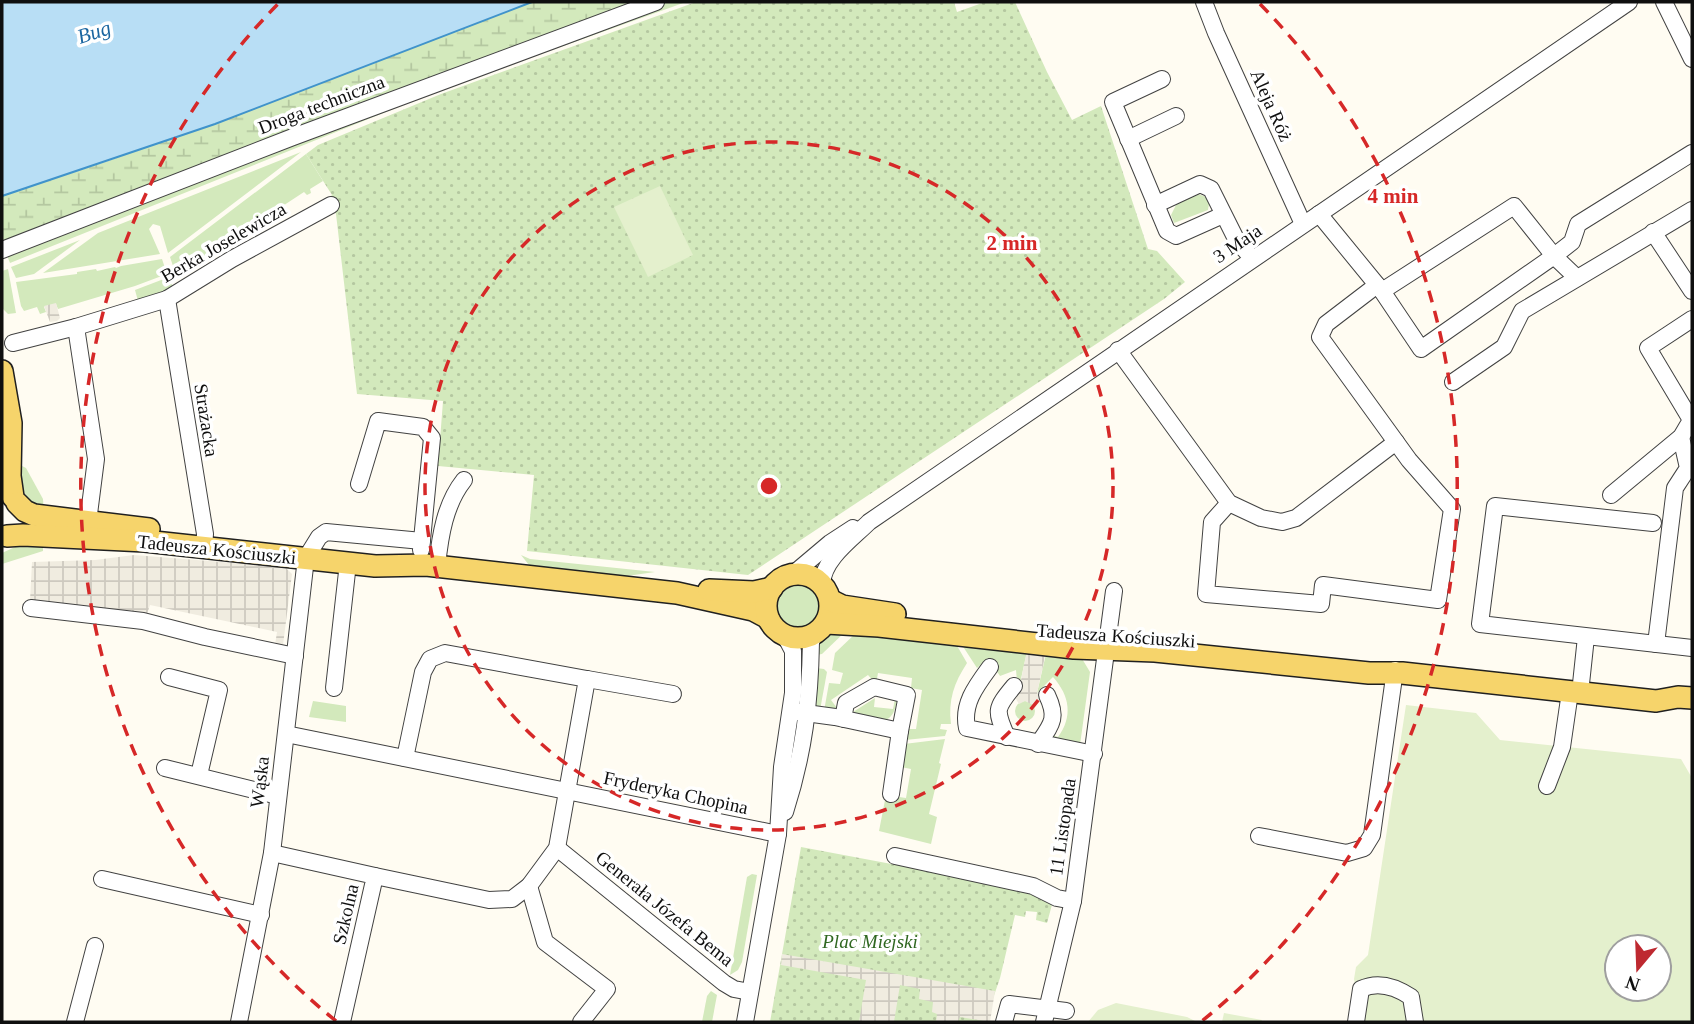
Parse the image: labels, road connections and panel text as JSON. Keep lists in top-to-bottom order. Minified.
{"streets":{"main road":["Tadeusza Kościuszki"],"street":["Droga techniczna","Aleja Róż","Berka Joselewicza","3 Maja","Strażacka","Wąska","Fryderyka Chopina","11 Listopada","Generała Józefa Bema","Szkolna"]},"crossings":[["Aleja Róż","3 Maja"],["Berka Joselewicza","Strażacka"],["3 Maja","Tadeusza Kościuszki"],["Strażacka","Tadeusza Kościuszki"],["Tadeusza Kościuszki","Wąska"],["Tadeusza Kościuszki","11 Listopada"],["Wąska","Fryderyka Chopina"],["Wąska","Szkolna"]],"water":["Bug"],"parks":["Plac Miejski"],"north":"bottom","rings":["4 min","2 min"]}
